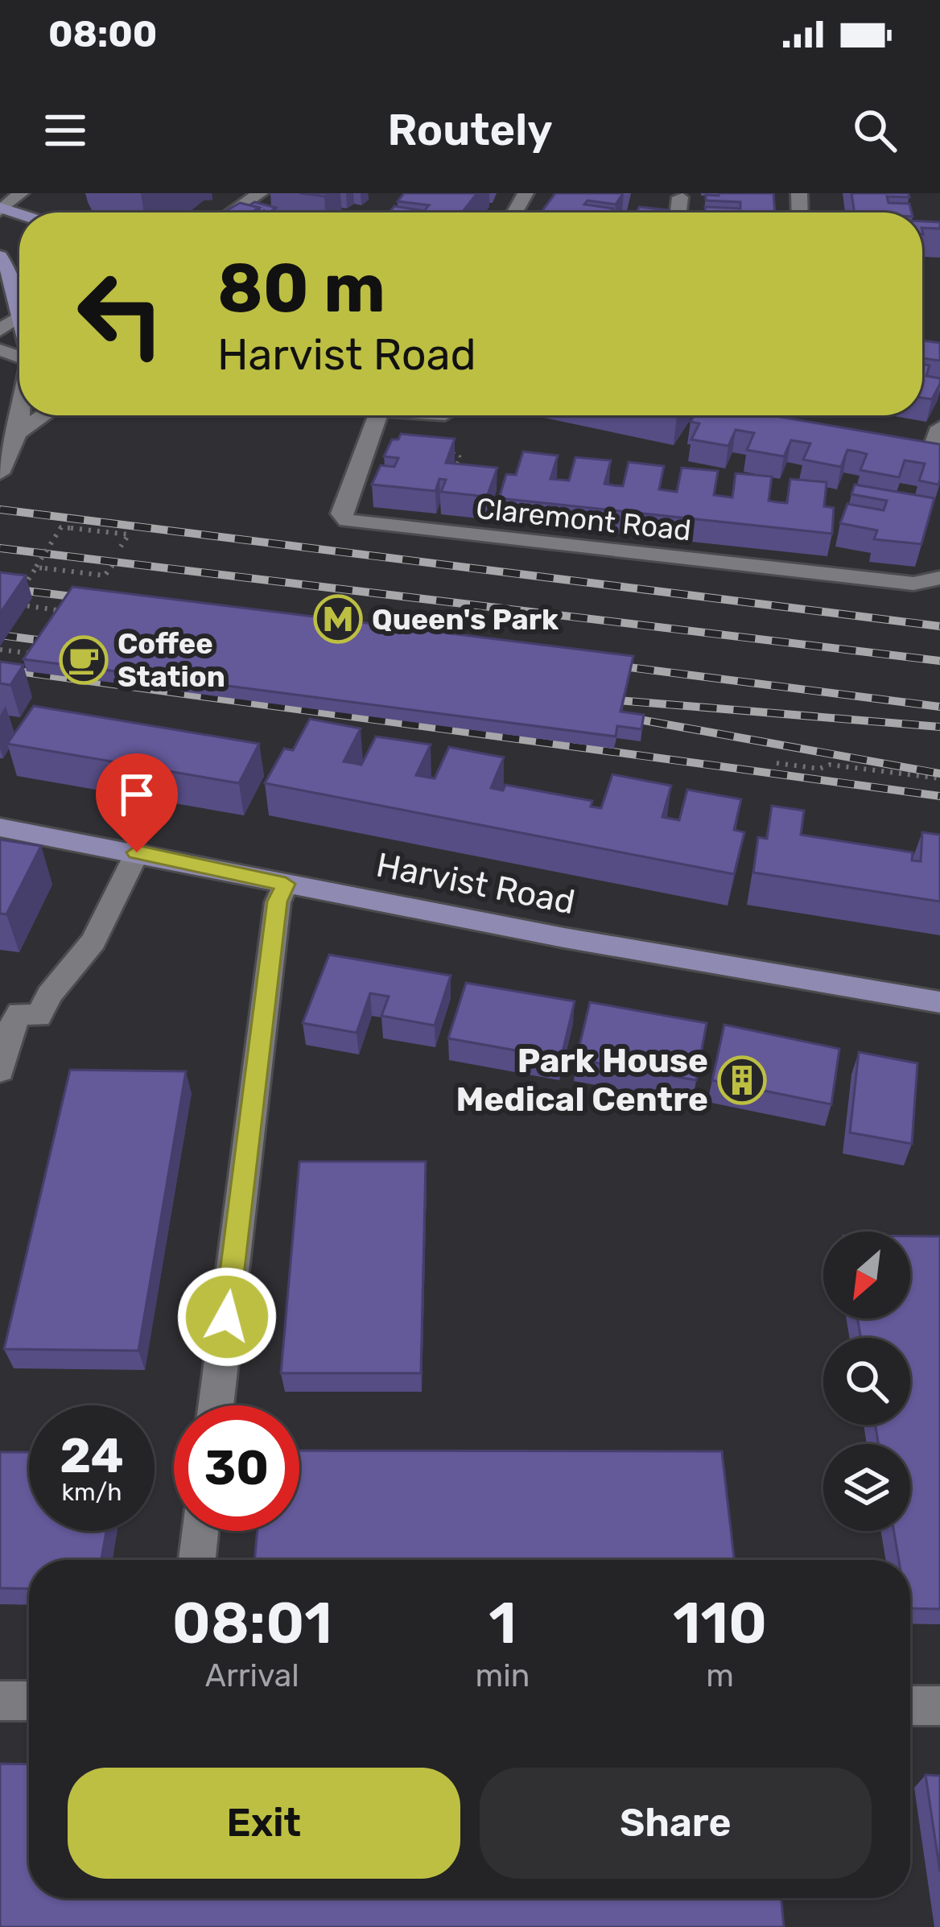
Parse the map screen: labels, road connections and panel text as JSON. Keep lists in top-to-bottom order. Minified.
{"streets":{"main road":["Harvist Road"],"street":["Claremont Road"]},"places":{"metro station":["Queen's Park"],"cafe":["Coffee Station"],"building":["Park House Medical Centre"]},"north":"bottom left","page":{"status":"08:00","header":"Routely","turn":["80 m","Harvist Road"],"speed":"24 km/h","limit":"30","eta":["08:01","Arrival","1","min","110","m"],"buttons":["Exit","Share"]}}
